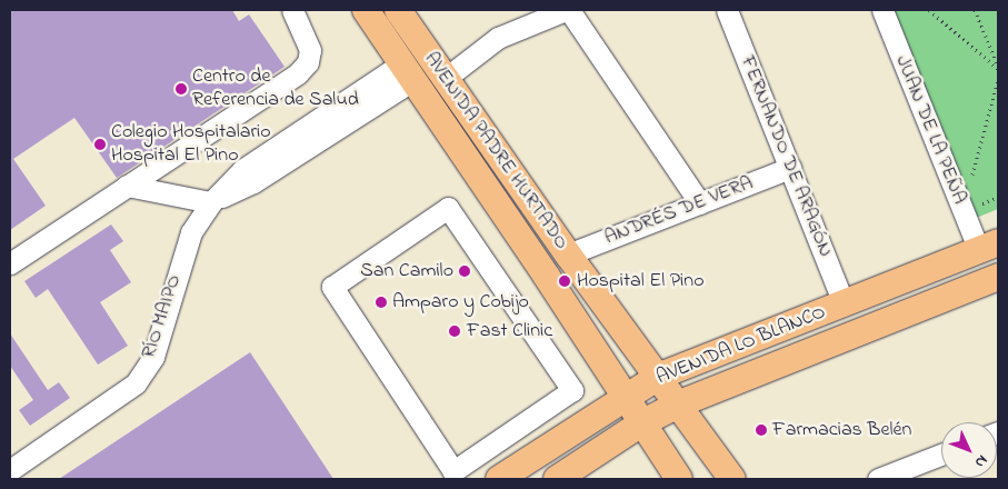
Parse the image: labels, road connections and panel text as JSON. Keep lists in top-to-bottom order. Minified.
{"streets":{"main road":["AVENIDA PADRE HURTADO","AVENIDA LO BLANCO"],"street":["JUAN DE LA PEÑA","FERNANDO DE ARAGÓN","ANDRÉS DE VERA","RÍO MAIPO"]},"crossings":[["JUAN DE LA PEÑA","AVENIDA LO BLANCO"],["AVENIDA PADRE HURTADO","ANDRÉS DE VERA"],["AVENIDA PADRE HURTADO","RÍO MAIPO"],["AVENIDA PADRE HURTADO","AVENIDA LO BLANCO"],["FERNANDO DE ARAGÓN","ANDRÉS DE VERA"],["FERNANDO DE ARAGÓN","AVENIDA LO BLANCO"]],"places":["Centro de Referencia de Salud","Colegio Hospitalario Hospital El Pino","San Camilo","Hospital El Pino","Amparo y Cobijo","Fast Clinic","Farmacias Belén"],"north":"bottom right"}
